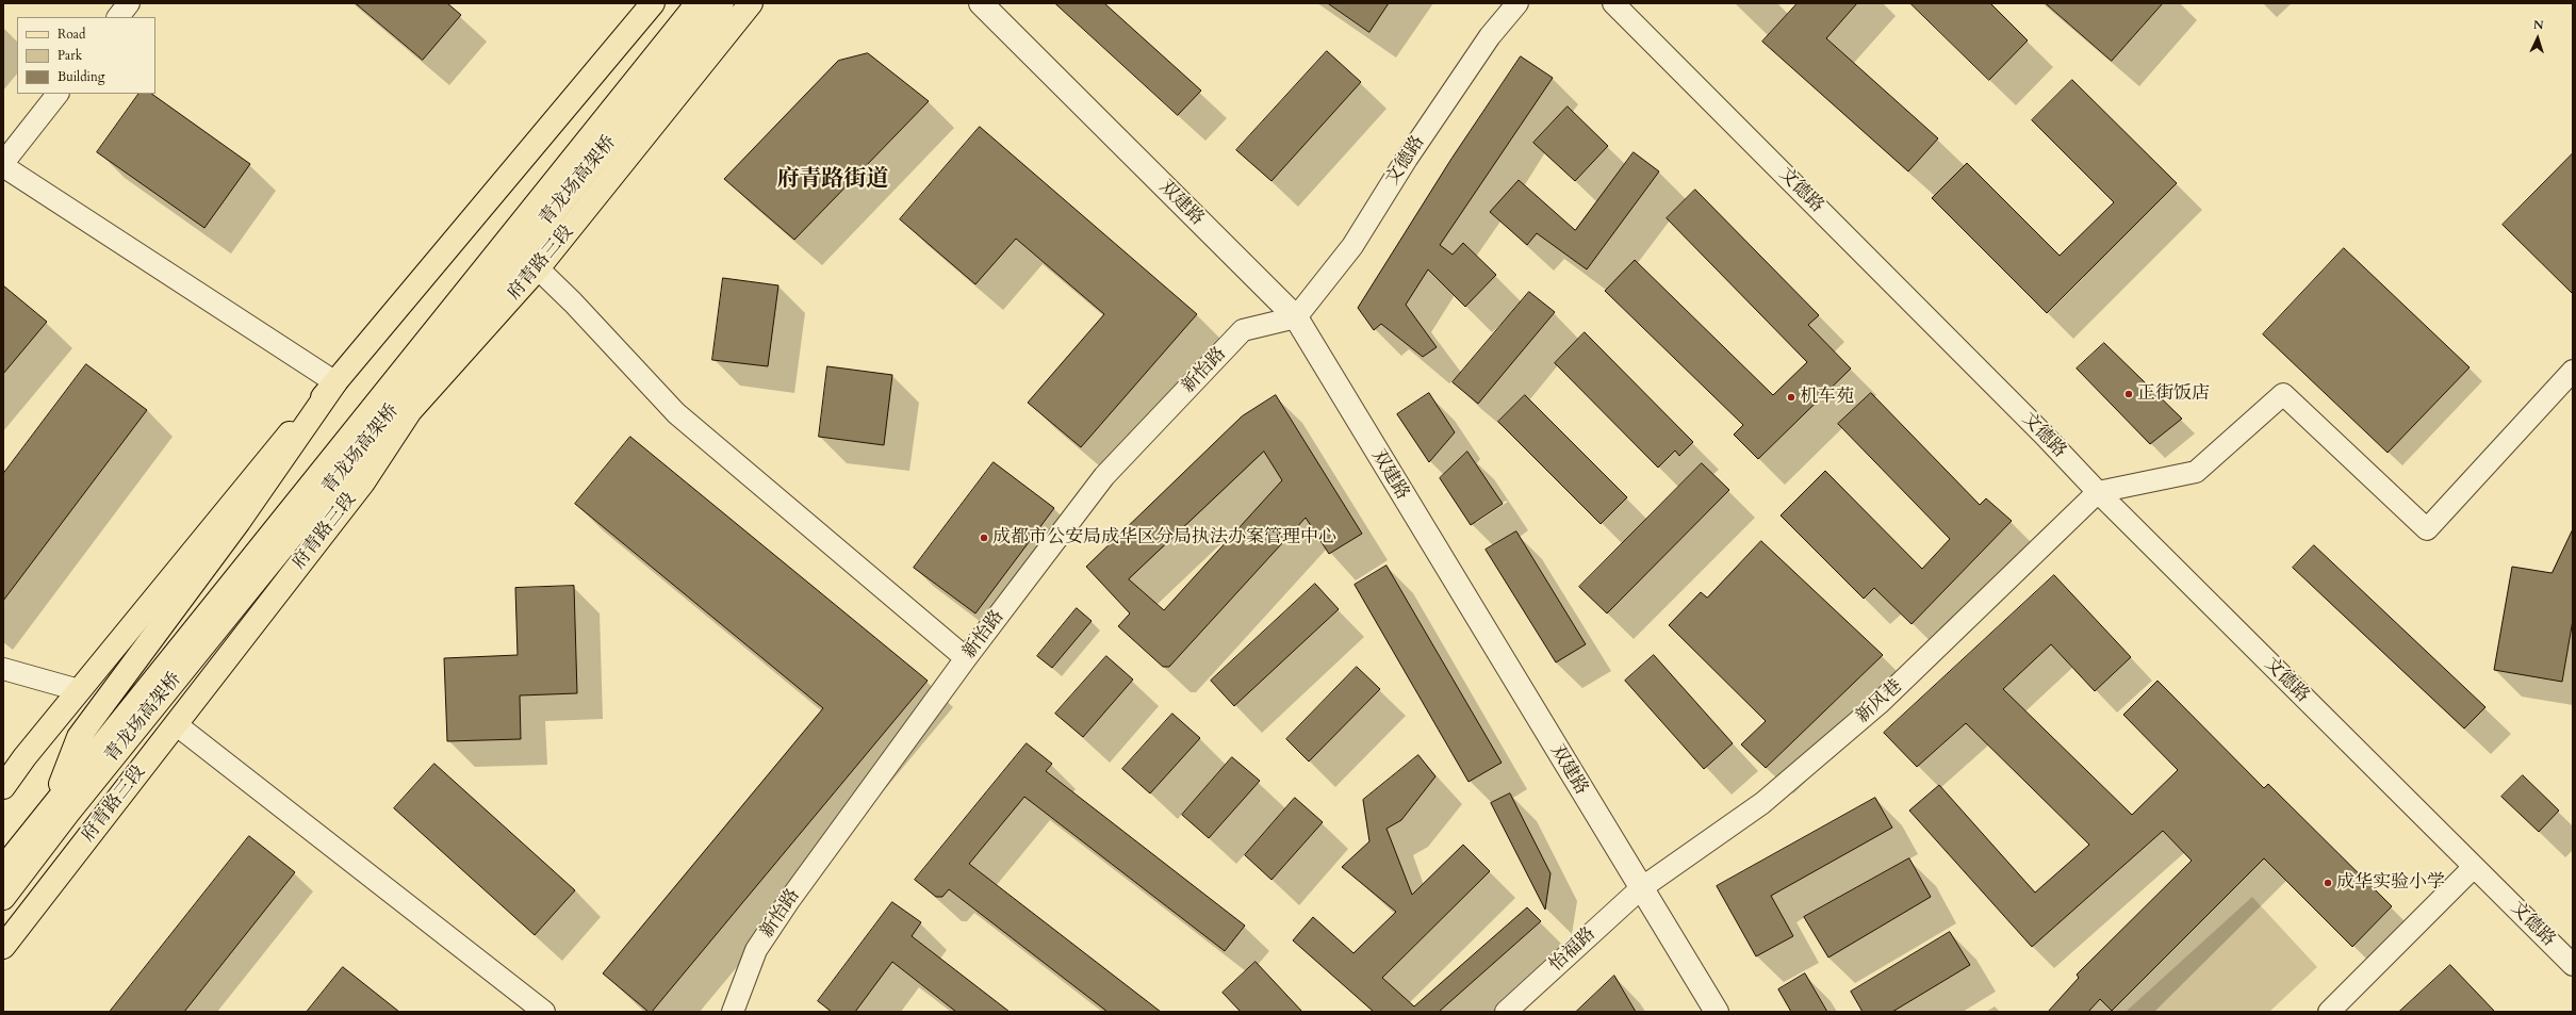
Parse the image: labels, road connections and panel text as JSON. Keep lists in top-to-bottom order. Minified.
{"streets":{"main road":["青龙场高架桥","府青路三段"],"street":["文德路","双建路","新怡路","新风巷","怡福路"]},"crossings":[["文德路","双建路"],["文德路","新怡路"],["文德路","新风巷"],["双建路","新怡路"],["双建路","新风巷"],["双建路","怡福路"],["新风巷","怡福路"]],"districts":["府青路街道"],"places":["正街饭店","机车苑","成都市公安局成华区分局执法办案管理中心","成华实验小学"],"legend":["Road","Park","Building"],"north":"top"}
